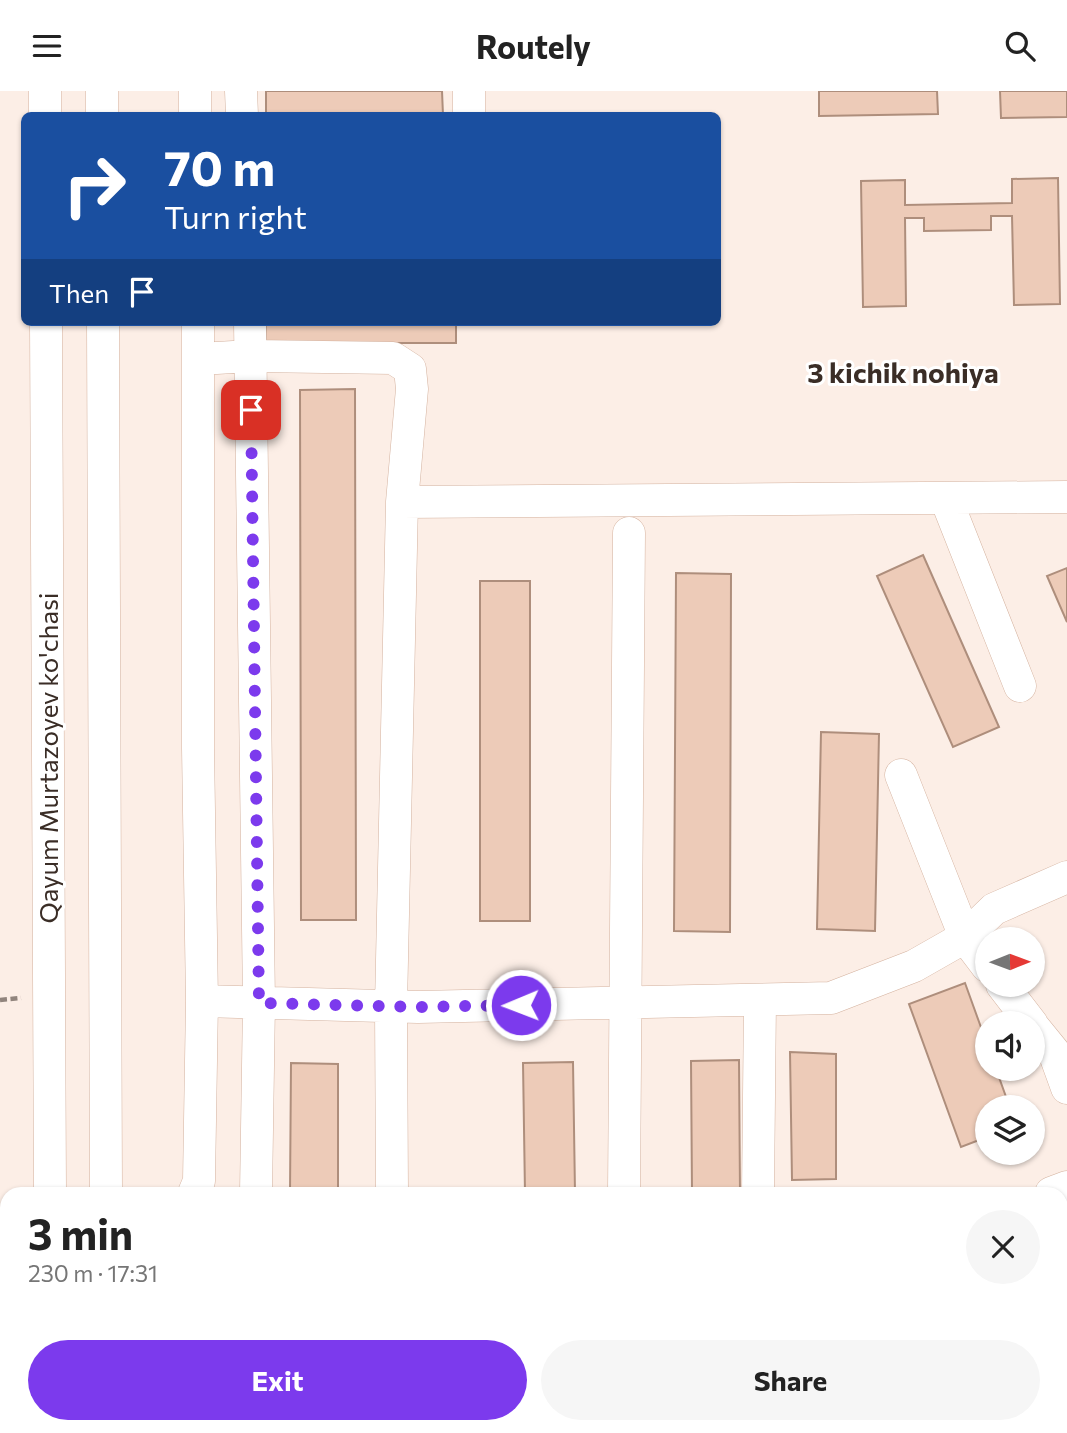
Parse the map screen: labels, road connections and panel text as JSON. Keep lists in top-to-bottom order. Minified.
{"streets":{"street":["Qayum Murtazoyev ko'chasi"]},"districts":["3 kichik nohiya"],"north":"right","page":{"header":"Routely","turn":["70 m","Turn right"],"then":"Then","heading":["3 min","230 m · 17:31"],"buttons":["Exit","Share"]}}
